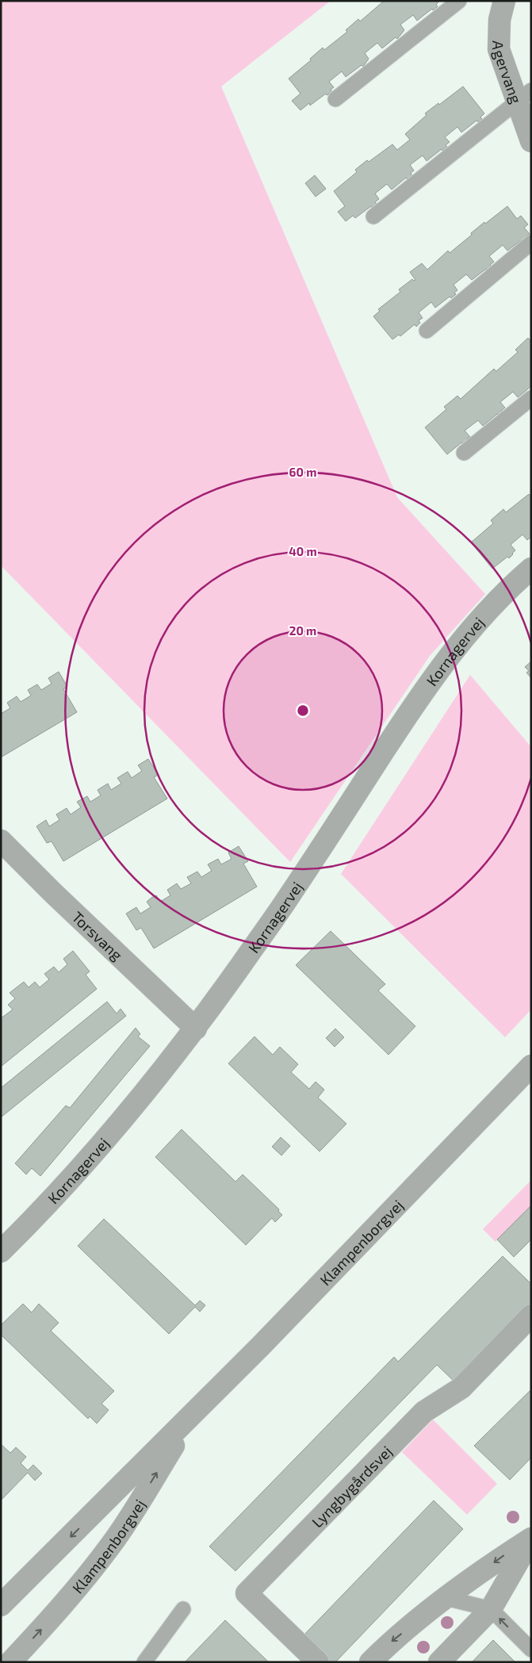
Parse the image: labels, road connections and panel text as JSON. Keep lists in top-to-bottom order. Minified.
{"streets":{"street":["Agervang","Kornagervej","Torsvang","Klampenborgvej","Lyngbygårdsvej"]},"crossings":[["Kornagervej","Torsvang"]],"rings":["60 m","40 m","20 m"]}
